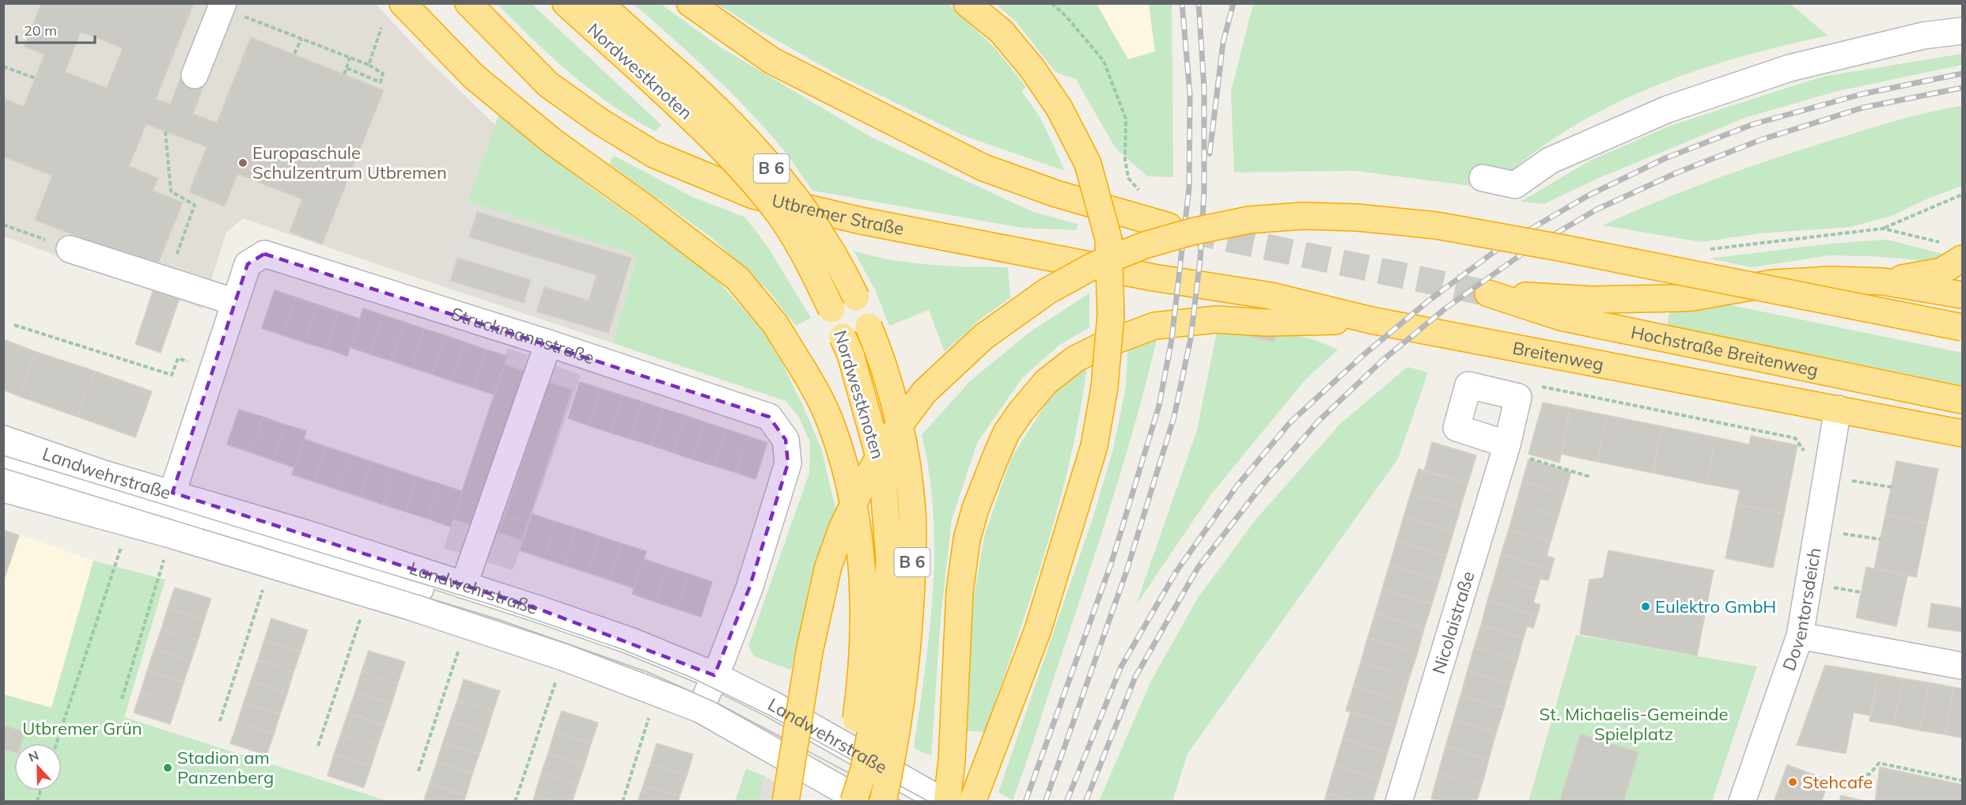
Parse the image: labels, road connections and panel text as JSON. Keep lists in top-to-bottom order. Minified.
{"streets":{"highway":["Nordwestknoten","B 6","Utbremer Straße","Hochstraße Breitenweg","Breitenweg"],"street":["Struckmannstraße","Landwehrstraße","Doventorsdeich","Nicolaistraße"]},"crossings":[["Utbremer Straße","Breitenweg"],["Struckmannstraße","Landwehrstraße"],["Breitenweg","Doventorsdeich"]],"parks":["St. Michaelis-Gemeinde Spielplatz","Utbremer Grün"],"places":["Europaschule Schulzentrum Utbremen","Eulektro GmbH","Stadion am Panzenberg","Stehcafe"],"scale_bar":"20 m","north":"top"}
